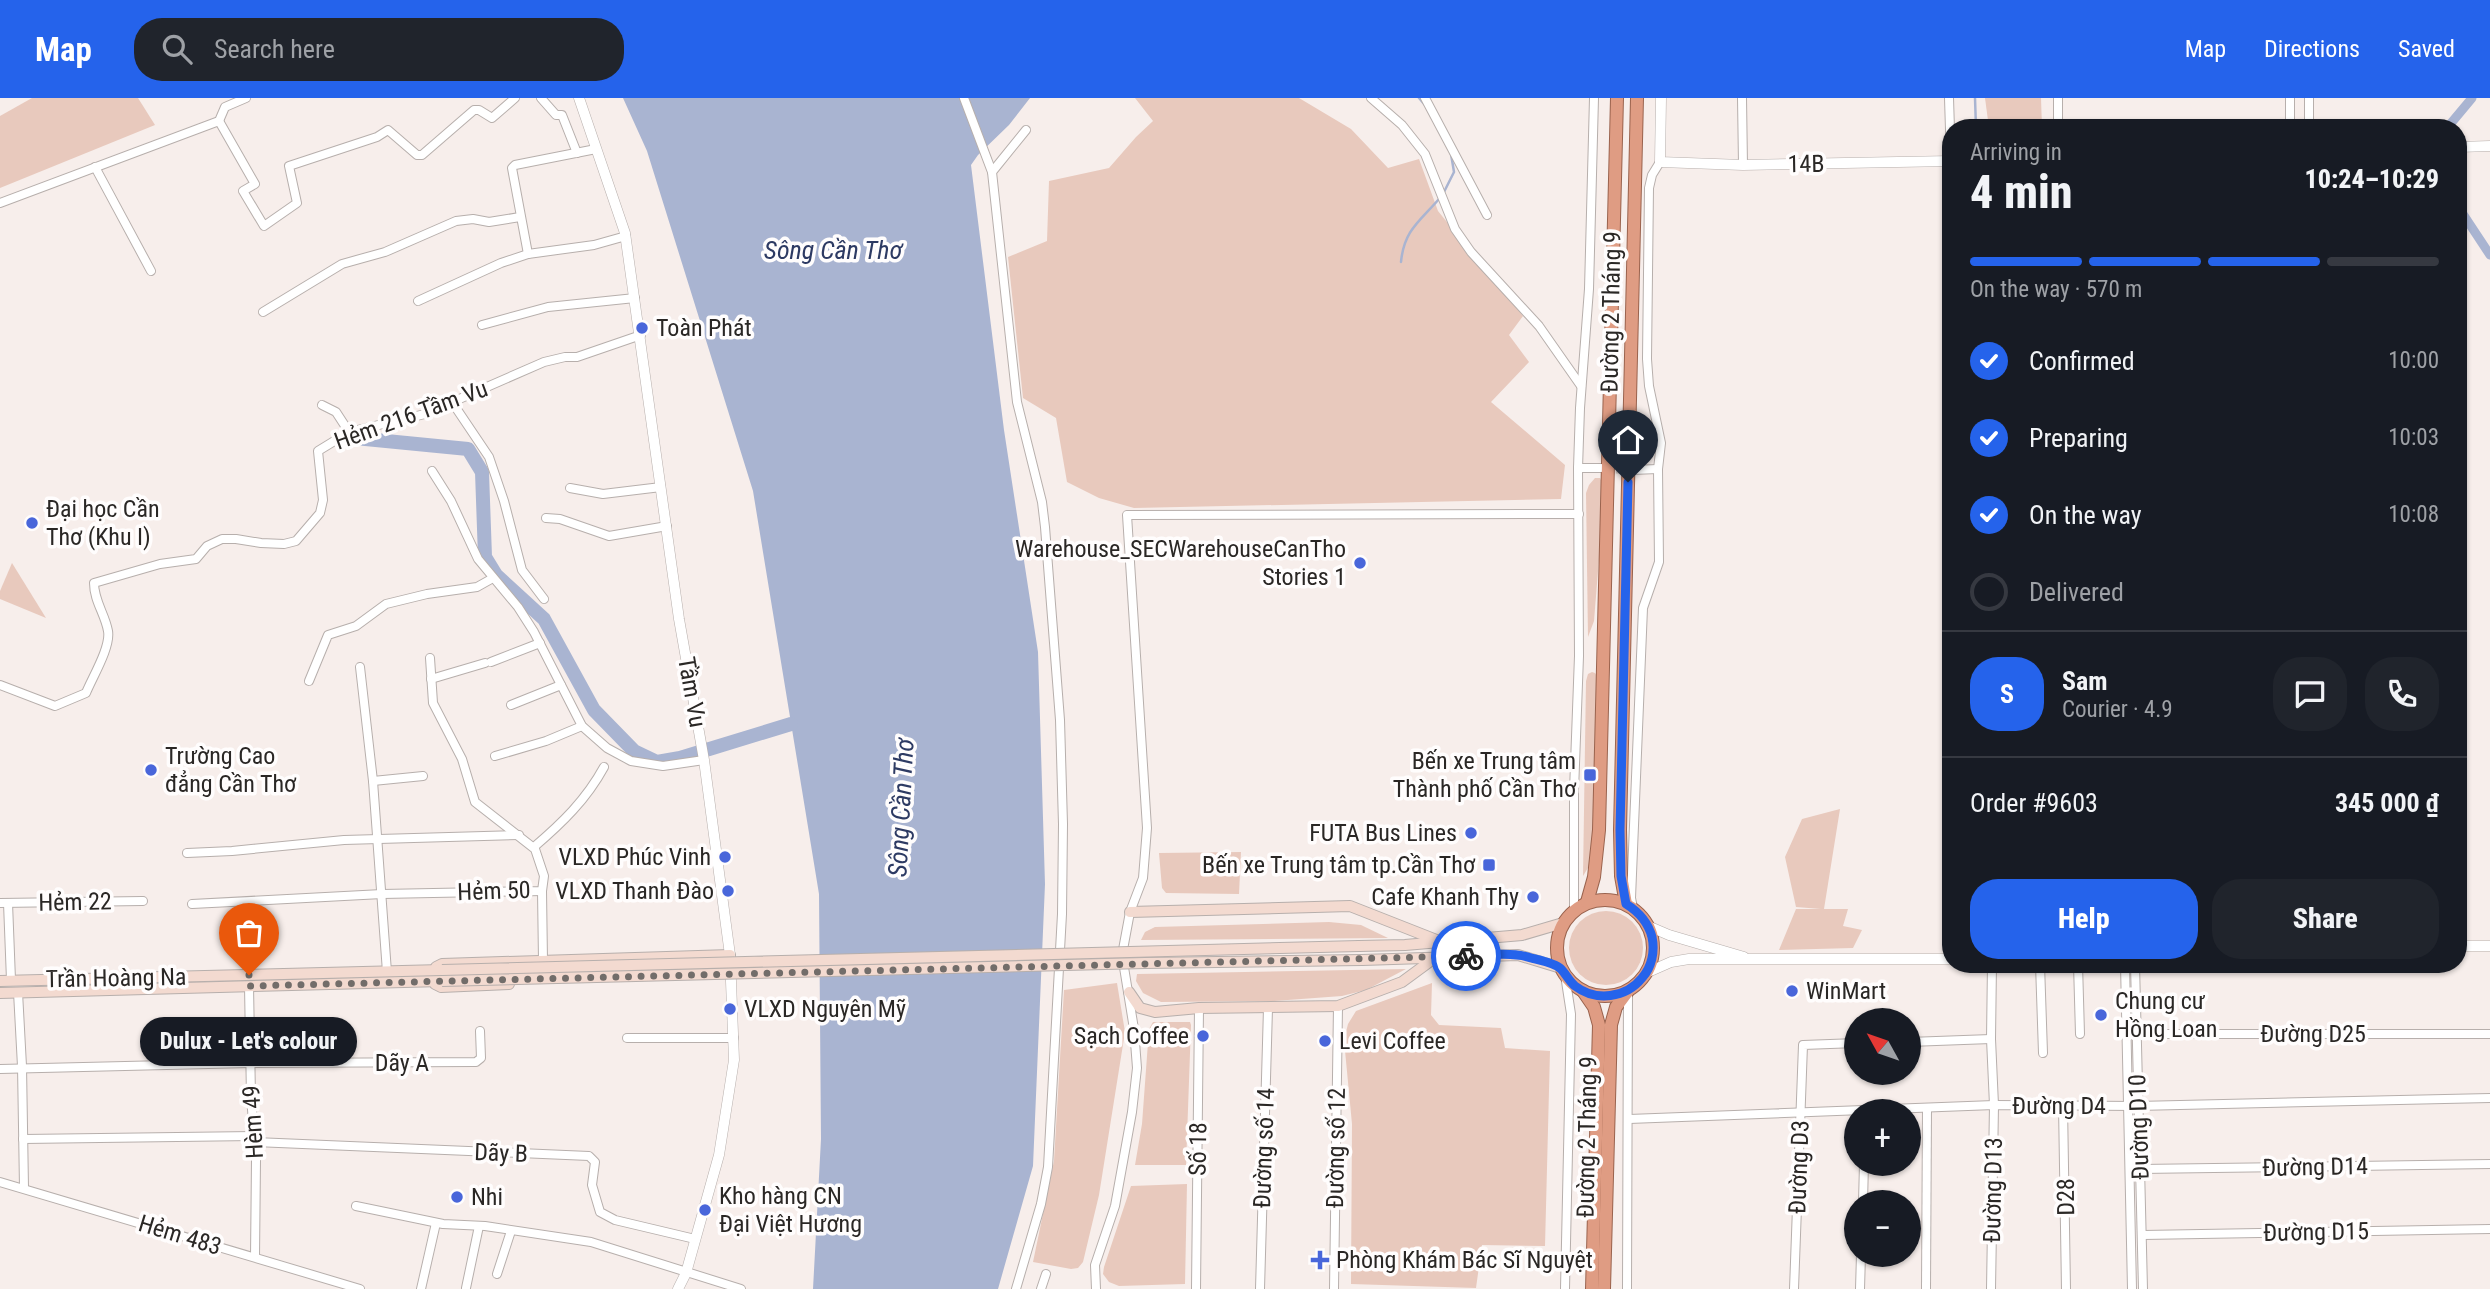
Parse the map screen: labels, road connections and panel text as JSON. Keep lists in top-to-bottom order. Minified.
{"streets":{"highway":["Đường 2 Tháng 9"],"main road":["Trần Hoàng Na"],"street":["14B","Hẻm 216 Tầm Vu","Tầm Vu","Hẻm 50","Hẻm 22","Đường D25","Dãy A","Đường D4","Hèm 49","Đường D10","Đường số 14","Đường số 12","Số 18","Dãy B","Đường D3","Đường D14","Đường D13","D28","Đường D15","Hẻm 483"]},"crossings":[["Hẻm 216 Tầm Vu","Tầm Vu"],["Tầm Vu","Dãy B"],["Hẻm 22","Trần Hoàng Na"],["Trần Hoàng Na","Hèm 49"],["Đường D25","Đường D10"],["Dãy A","Hèm 49"],["Đường D4","Đường D10"],["Đường D4","Đường D3"],["Đường D4","Đường D13"],["Đường D4","D28"],["Hèm 49","Dãy B"],["Hèm 49","Hẻm 483"],["Đường D10","Đường D14"],["Đường D10","Đường D15"]],"water":["Sông Cần Thơ"],"places":{"other":["Toàn Phát","Đại học Cần Thơ (Khu I)","Warehouse_SECWarehouseCanTho Stories 1","Trường Cao đẳng Cần Thơ","FUTA Bus Lines","VLXD Phúc Vinh","VLXD Thanh Đào","Cafe Khanh Thy","Dulux - Let's colour","WinMart","VLXD Nguyên Mỹ","Chung cư Hồng Loan","Sạch Coffee","Levi Coffee","Nhi","Kho hàng CN Đại Việt Hương"],"transit":["Bến xe Trung tâm Thành phố Cần Thơ","Bến xe Trung tâm tp.Cần Thơ"],"health":["Phòng Khám Bác Sĩ Nguyệt"]},"north":"top left","page":{"header":"Map","search":"Search here","nav":["Map","Directions","Saved"],"heading":["4 min","Arriving in","10:24–10:29"],"panel":["Sam","Courier · 4.9","Order #9603","345 000 ₫"],"bar":"On the way · 570 m","list":[["Confirmed","10:00"],["Preparing","10:03"],["On the way","10:08"],"Delivered"],"round":"S","buttons":["Help","Share"],"map_buttons":["+","−"],"bubble":"Dulux - Let's colour"}}
